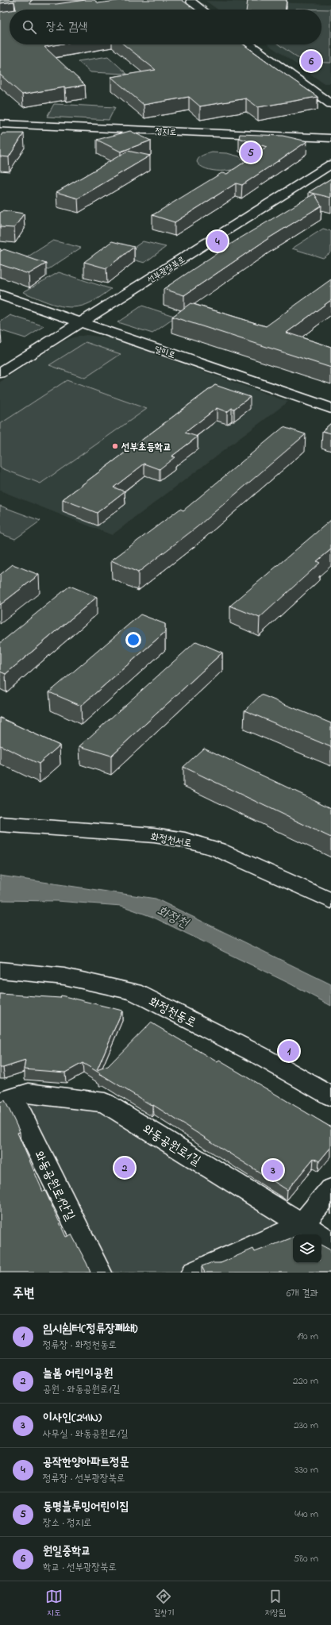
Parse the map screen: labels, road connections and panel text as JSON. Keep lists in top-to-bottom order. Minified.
{"streets":{"street":["정지로","선부광장북로","달미로","화정천서로","화정천동로","와동공원로1길","와동공원로1안길"]},"crossings":[["선부광장북로","달미로"],["와동공원로1길","와동공원로1안길"]],"water":["화정천"],"places":["선부초등학교"],"page":{"search":"장소 검색","pins":["6","5","4","1","2","3"],"heading":["주변","6개 결과"],"list":[{"mark":"1","name":"임시쉼터(정류장폐쇄)","note":"정류장 · 화정천동로","value":"190 m"},{"mark":"2","name":"늘봄 어린이공원","note":"공원 · 와동공원로1길","value":"220 m"},{"mark":"3","name":"이사인(24IN)","note":"사무실 · 와동공원로1길","value":"230 m"},{"mark":"4","name":"공작한양아파트정문","note":"정류장 · 선부광장북로","value":"330 m"},{"mark":"5","name":"동명블루밍어린이집","note":"장소 · 정지로","value":"440 m"},{"mark":"6","name":"원일중학교","note":"학교 · 선부광장북로","value":"580 m"}],"nav":["지도","길찾기","저장됨"]}}
